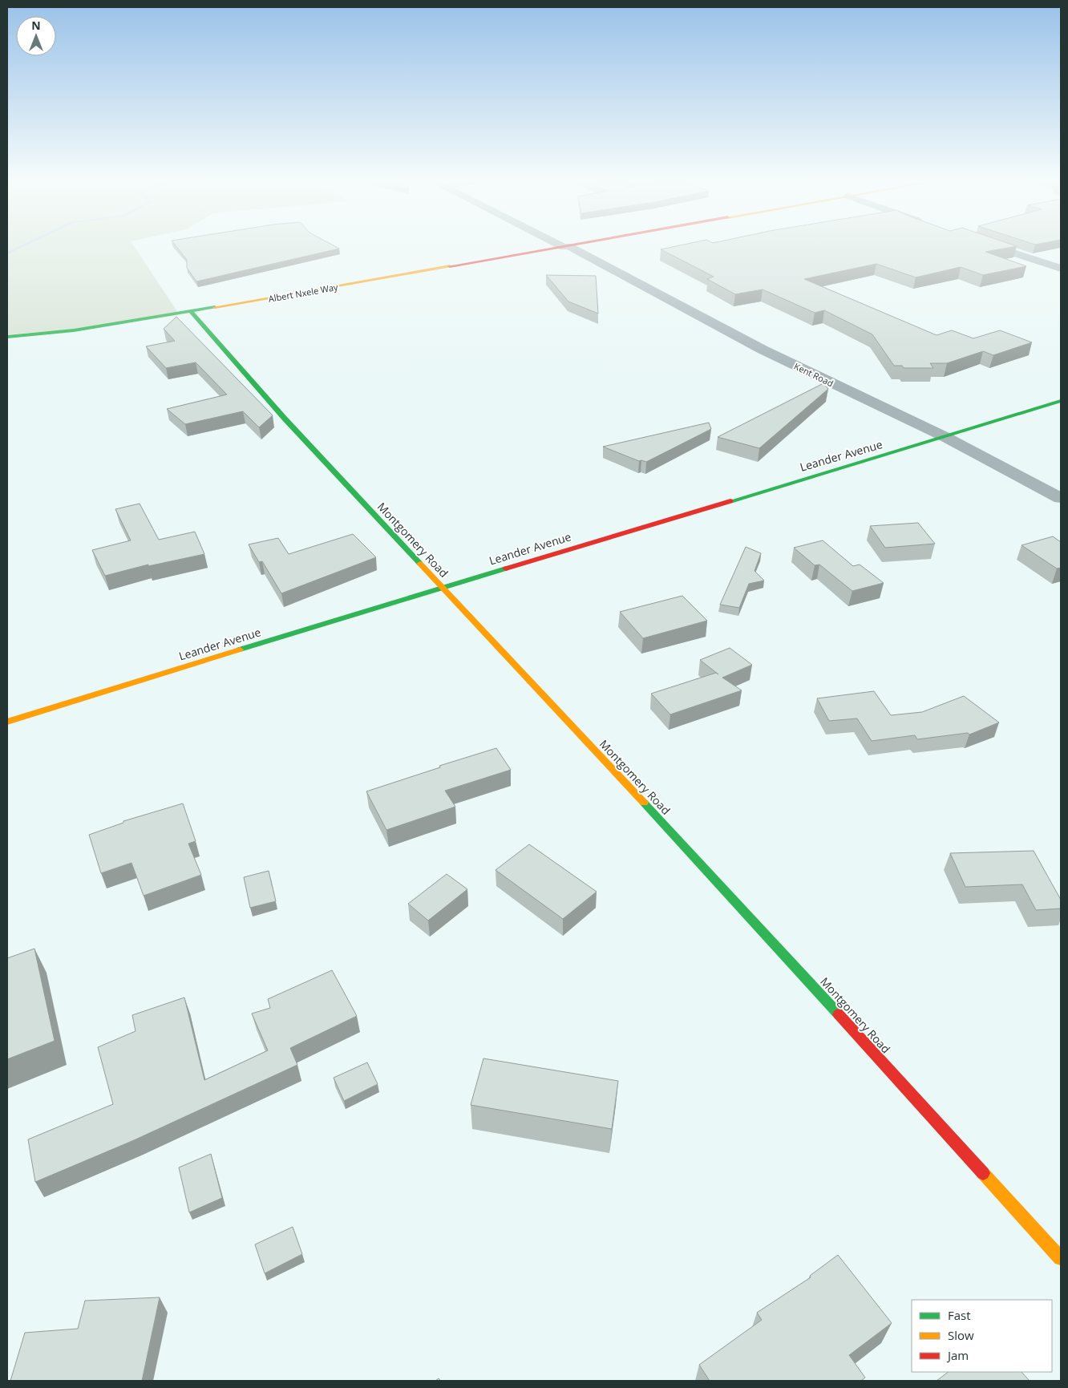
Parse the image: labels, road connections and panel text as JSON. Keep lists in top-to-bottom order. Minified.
{"streets":{"street":["Albert Nxele Way","Kent Road","Leander Avenue","Montgomery Road"]},"crossings":[["Albert Nxele Way","Montgomery Road"],["Kent Road","Leander Avenue"],["Leander Avenue","Montgomery Road"]],"legend":["Fast","Slow","Jam"],"north":"top"}
